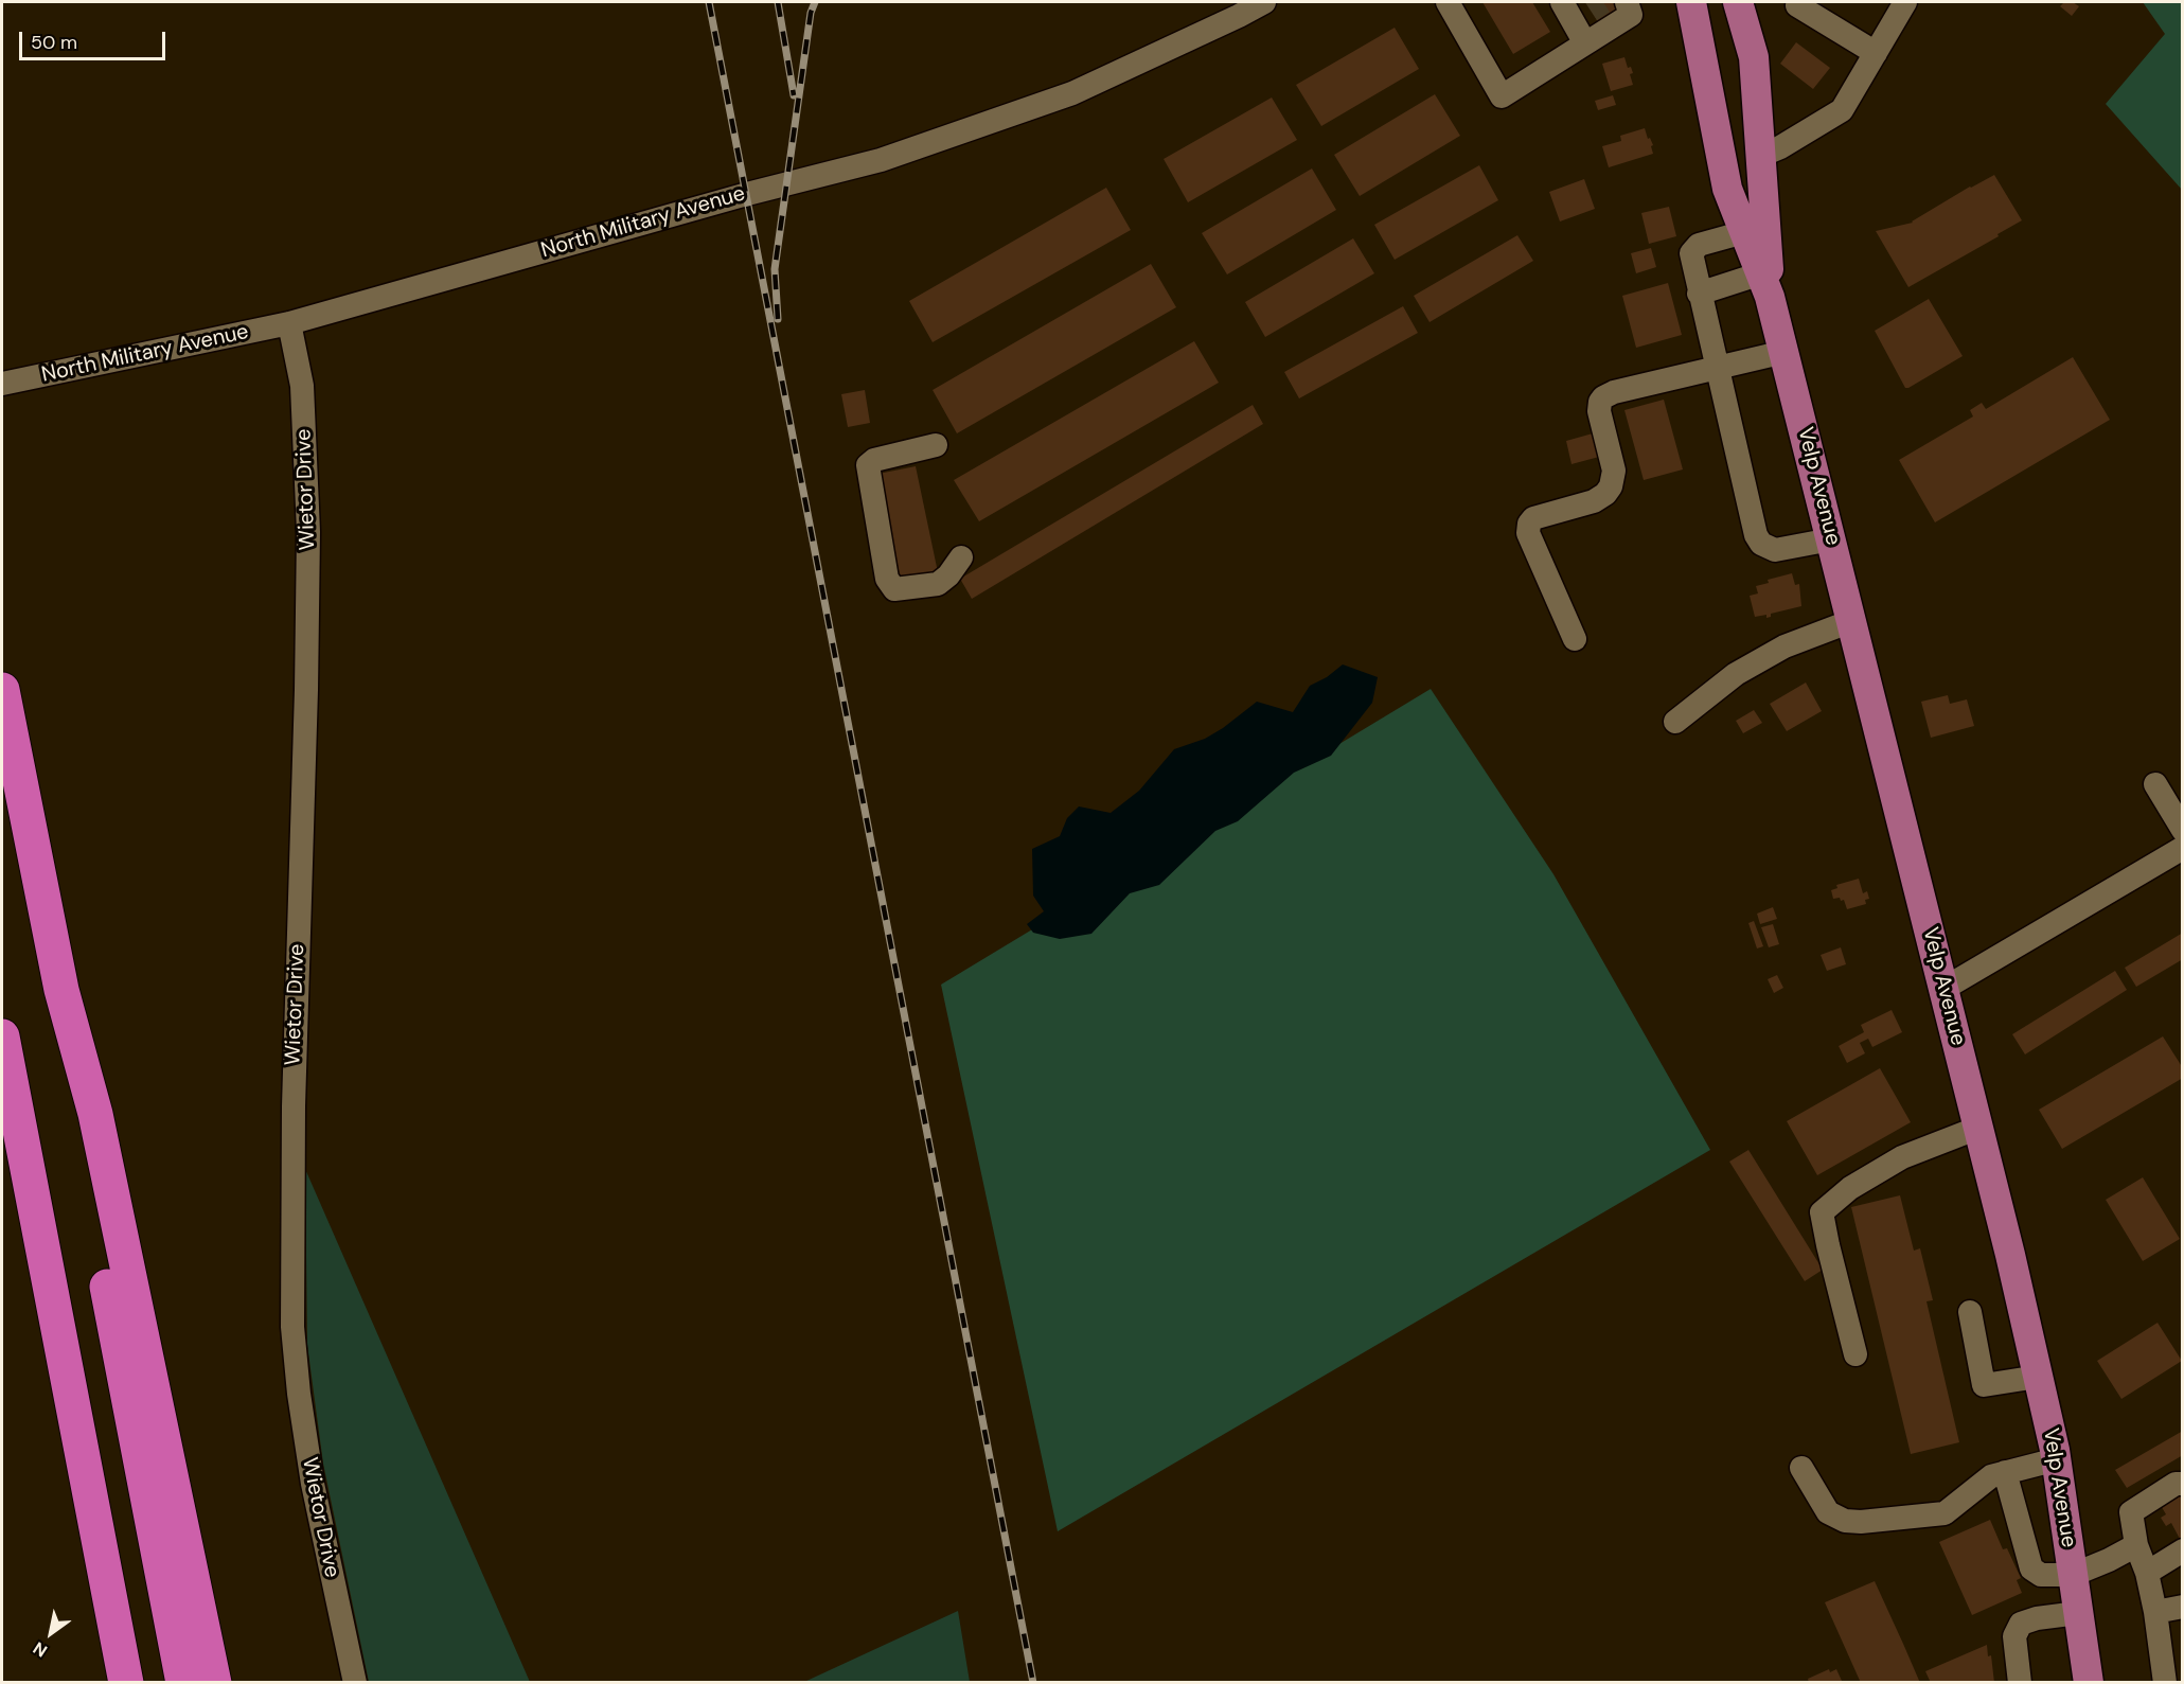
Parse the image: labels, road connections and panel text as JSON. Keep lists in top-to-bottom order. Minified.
{"streets":{"main road":["Velp Avenue"],"street":["North Military Avenue","Wietor Drive"]},"crossings":[["North Military Avenue","Wietor Drive"]],"scale_bar":"50 m","north":"bottom left"}
